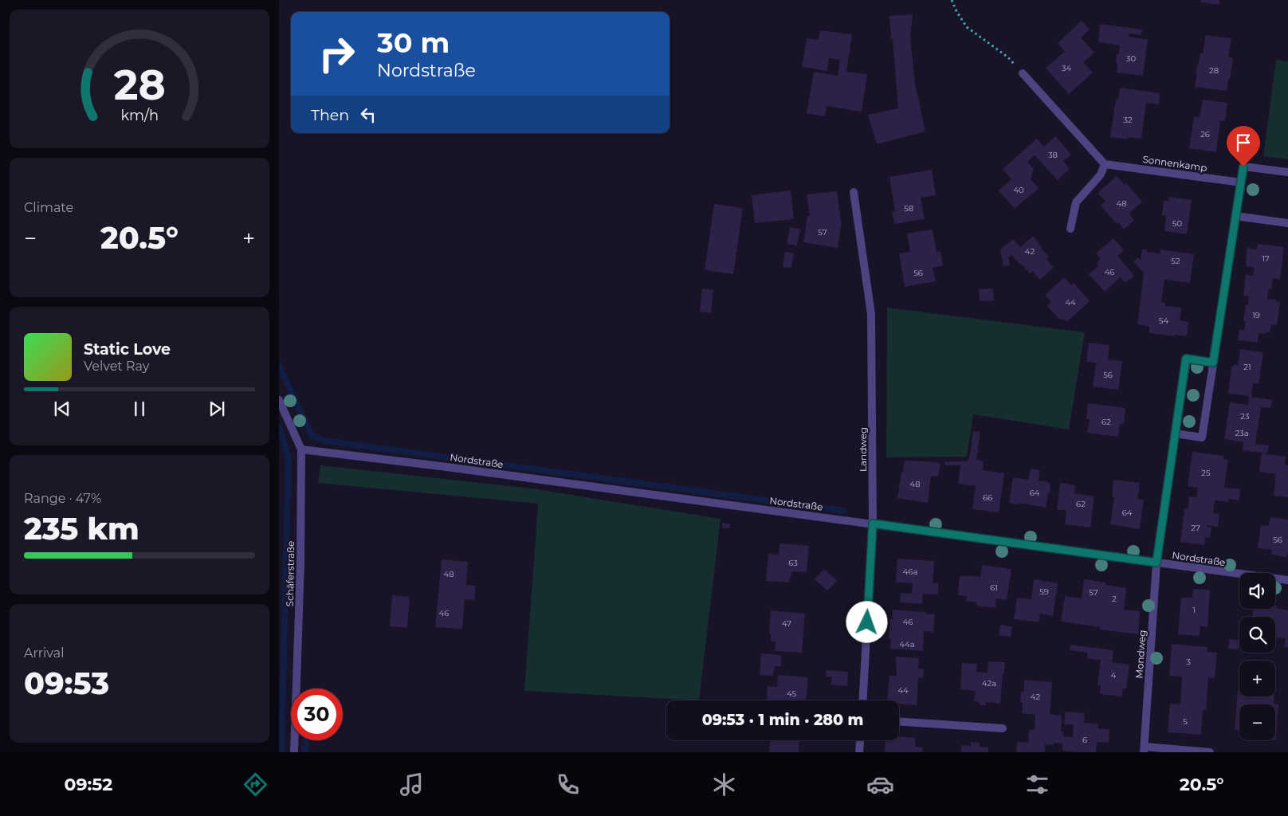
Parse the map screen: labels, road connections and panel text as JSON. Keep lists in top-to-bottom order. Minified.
{"streets":{"street":["Sonnenkamp","Landweg","Nordstraße","Schäferstraße","Mondweg"]},"crossings":[["Landweg","Nordstraße"],["Nordstraße","Schäferstraße"],["Nordstraße","Mondweg"]],"house_numbers":["30","34","28","32","26","38","40","48","58","50","57","42","17","52","46","56","44","19","54","21","56","23","62","23a","25","48","64","66","62","64","27","56","63","46a","48","61","59","57","2","1","46","46","47","44a","3","4","42a","44","45","42","5","6"],"page":{"turn":["30 m","Nordstraße"],"then":"Then","tile":["Climate",["Range · 47%","235 km"],["Arrival","09:53"]],"heat":["−","20.5°","+"],"song":["Static Love","Velvet Ray"],"map_buttons":["+","−"],"limit":"30","trip":"09:53 · 1 min · 280 m","tabs":["09:52","20.5°"],"gauge":["28","km/h"]}}
